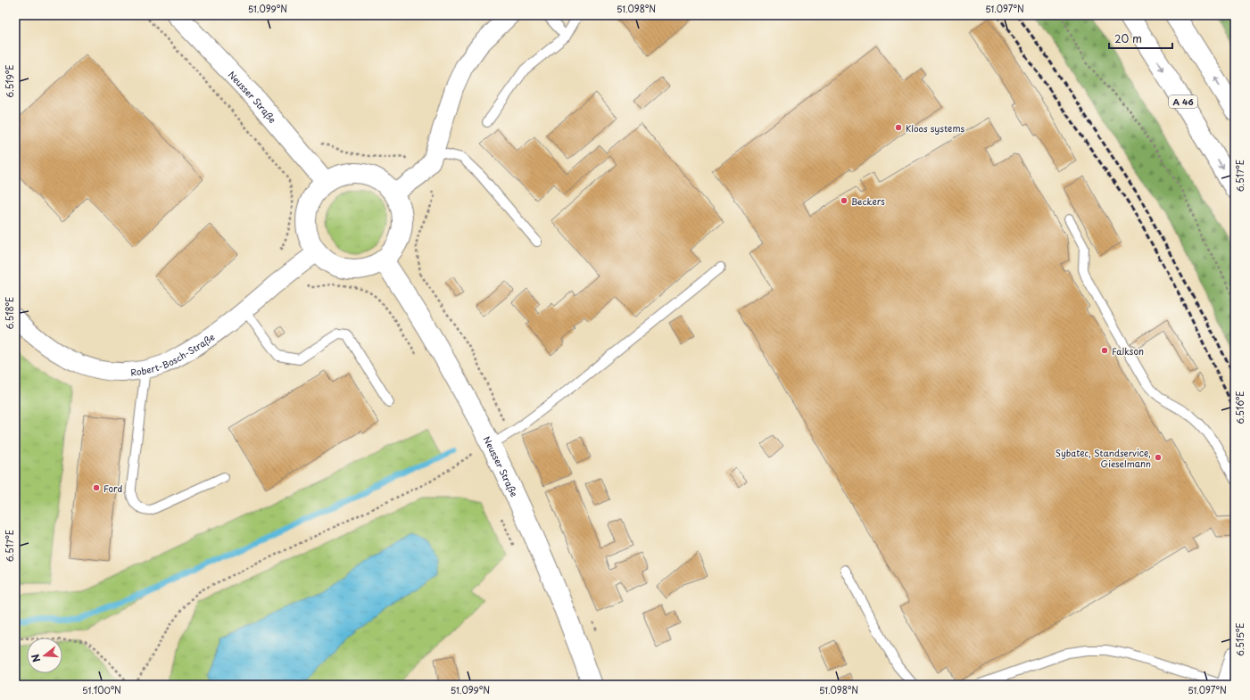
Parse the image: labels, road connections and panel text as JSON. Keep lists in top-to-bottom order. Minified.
{"streets":{"main road":["Neusser Straße","A 46"],"street":["Robert-Bosch-Straße"]},"crossings":[["Neusser Straße","Robert-Bosch-Straße"]],"places":["Kloos systems","Beckers","Falkson","Sybatec, Standservice, Gieselmann","Ford"],"scale_bar":"20 m","north":"left","coordinates":["51.099°N","51.098°N","51.097°N","6.519°E","6.517°E","6.518°E","6.516°E","6.515°E","51.100°N"]}
